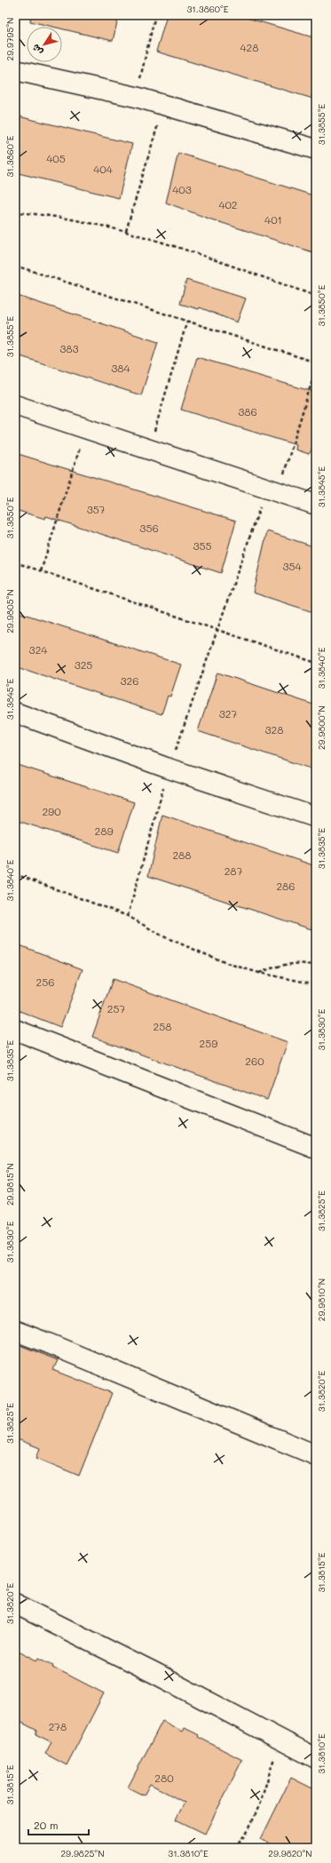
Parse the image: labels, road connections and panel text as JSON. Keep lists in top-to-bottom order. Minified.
{"house_numbers":["428","405","404","403","402","401","383","384","386","357","356","355","354","324","325","326","327","328","290","289","288","287","286","256","257","258","259","260","278","280"],"scale_bar":"20 m","north":"bottom left","coordinates":["31.3860°E","29.9795°N","31.3855°E","31.3850°E","31.3845°E","29.9805°N","31.3840°E","29.9800°N","31.3835°E","31.3830°E","29.9815°N","31.3825°E","29.9810°N","31.3820°E","31.3815°E","31.3810°E","29.9825°N","29.9820°N"]}
